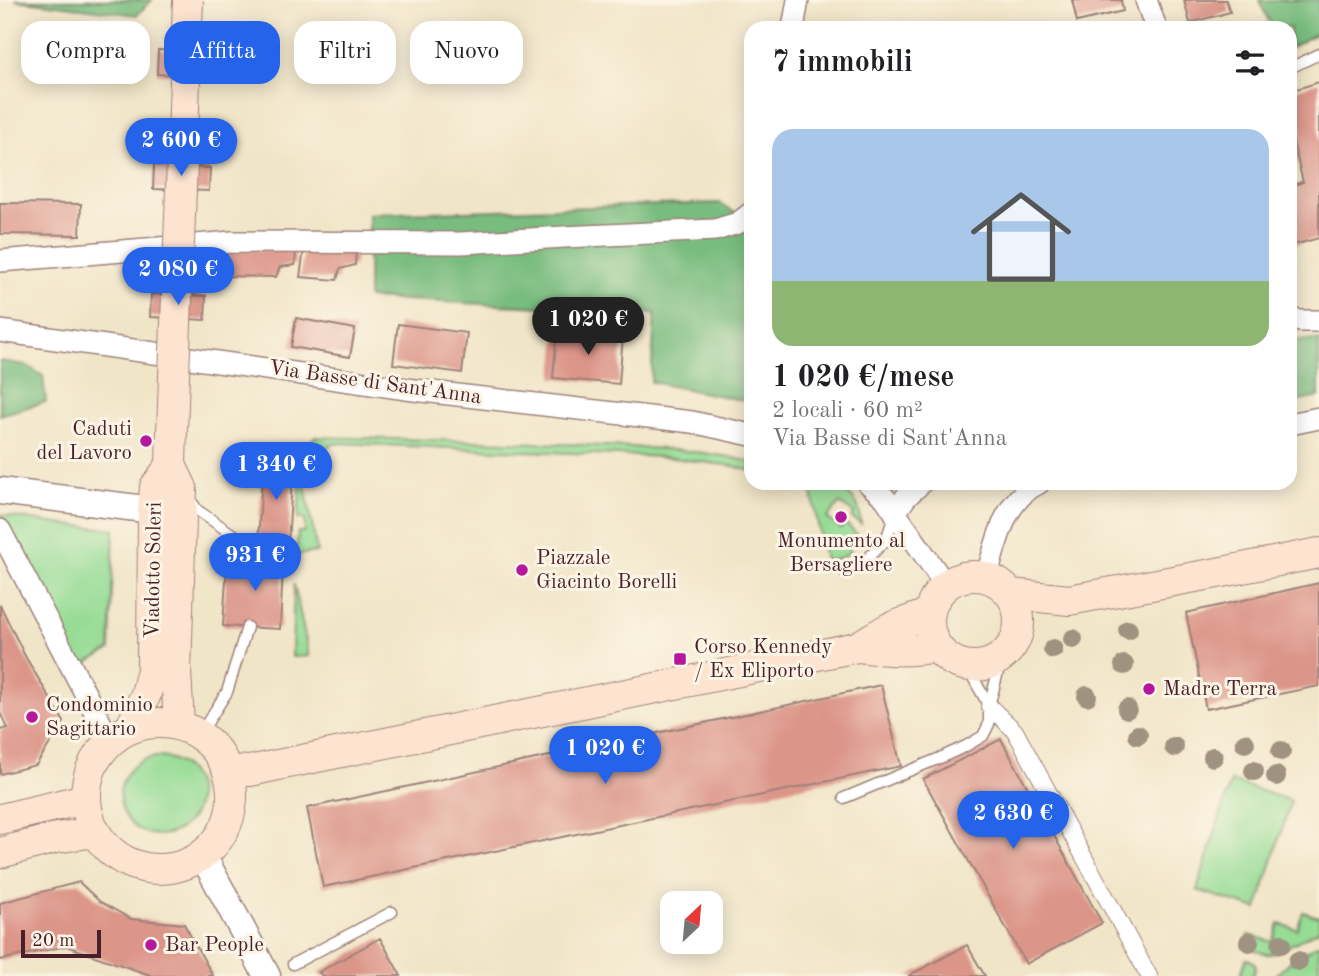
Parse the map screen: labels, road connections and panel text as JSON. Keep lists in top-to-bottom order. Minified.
{"streets":{"main road":["Viadotto Soleri"],"street":["Via Basse di Sant'Anna"]},"places":{"other":["Caduti del Lavoro","Monumento al Bersagliere","Piazzale Giacinto Borelli","Madre Terra","Condominio Sagittario","Bar People"],"transit":["Corso Kennedy / Ex Eliporto"]},"scale_bar":"20 m","north":"top right","page":{"chip":["Compra","Affitta","Filtri","Nuovo"],"heading":"7 immobili","list":[{"name":"1 020 €/mese","note":"2 locali · 60 m² · Via Basse di Sant'Anna"}],"price":["2 600 €","2 080 €","1 020 €","1 340 €","931 €","1 020 €","2 630 €"],"scale":"20 m"}}
